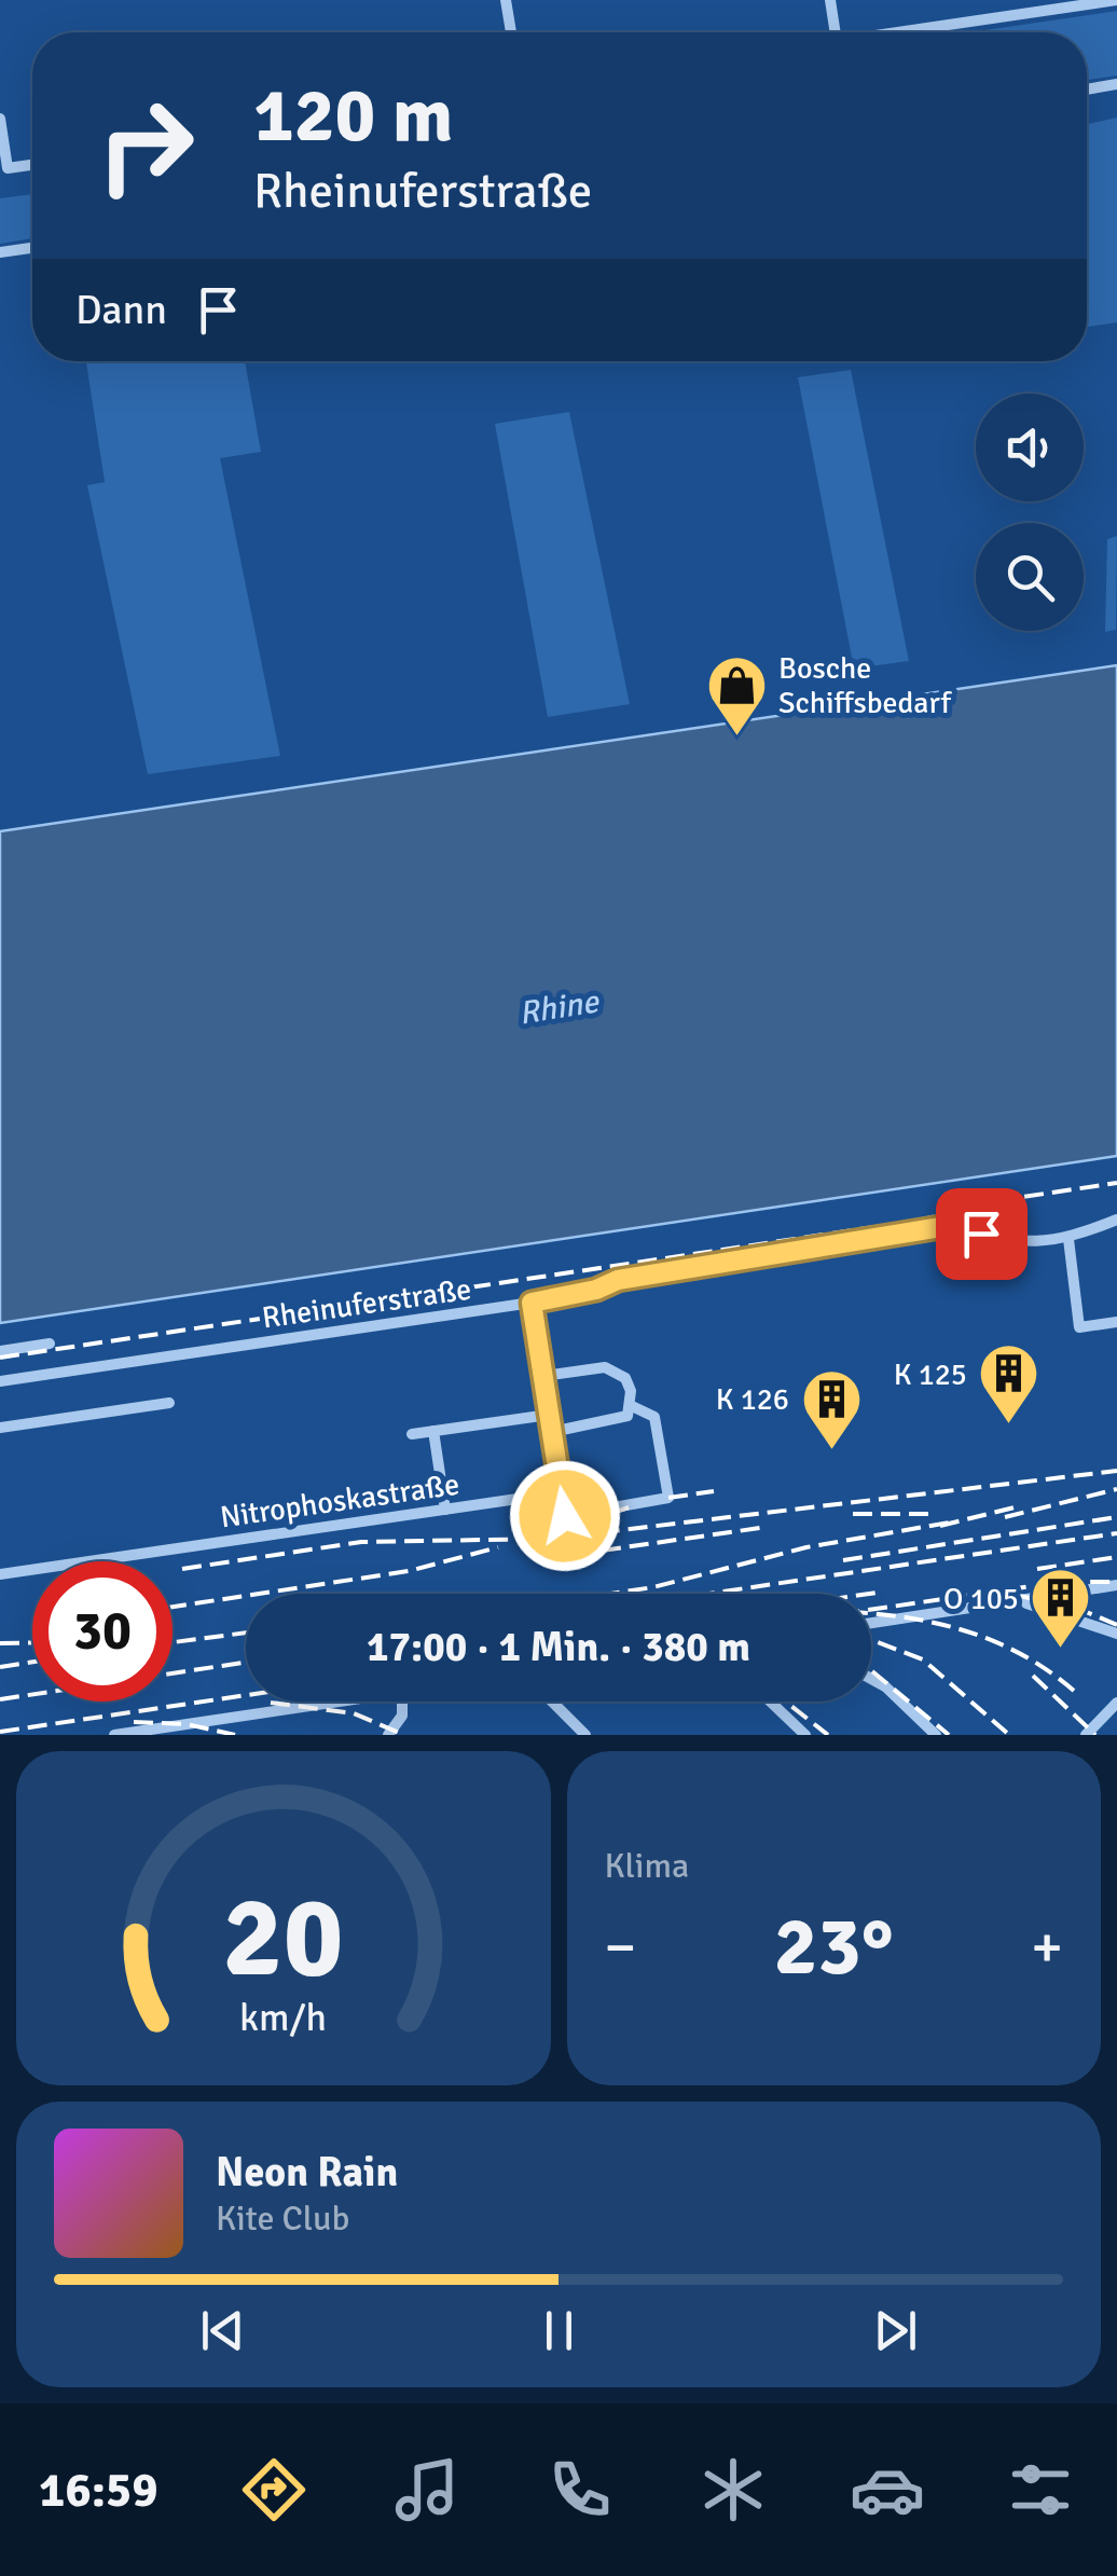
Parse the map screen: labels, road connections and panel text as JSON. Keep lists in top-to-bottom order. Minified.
{"streets":{"street":["Rheinuferstraße","Nitrophoskastraße"]},"water":["Rhine"],"places":{"shop":["Bosche Schiffsbedarf"],"building":["K 125","K 126","O 105"]},"page":{"turn":["120 m","Rheinuferstraße"],"then":"Dann","limit":"30","trip":"17:00 · 1 Min. · 380 m","tile":"Klima","heat":["−","23°","+"],"song":["Neon Rain","Kite Club"],"tabs":"16:59","gauge":["20","km/h"]}}
